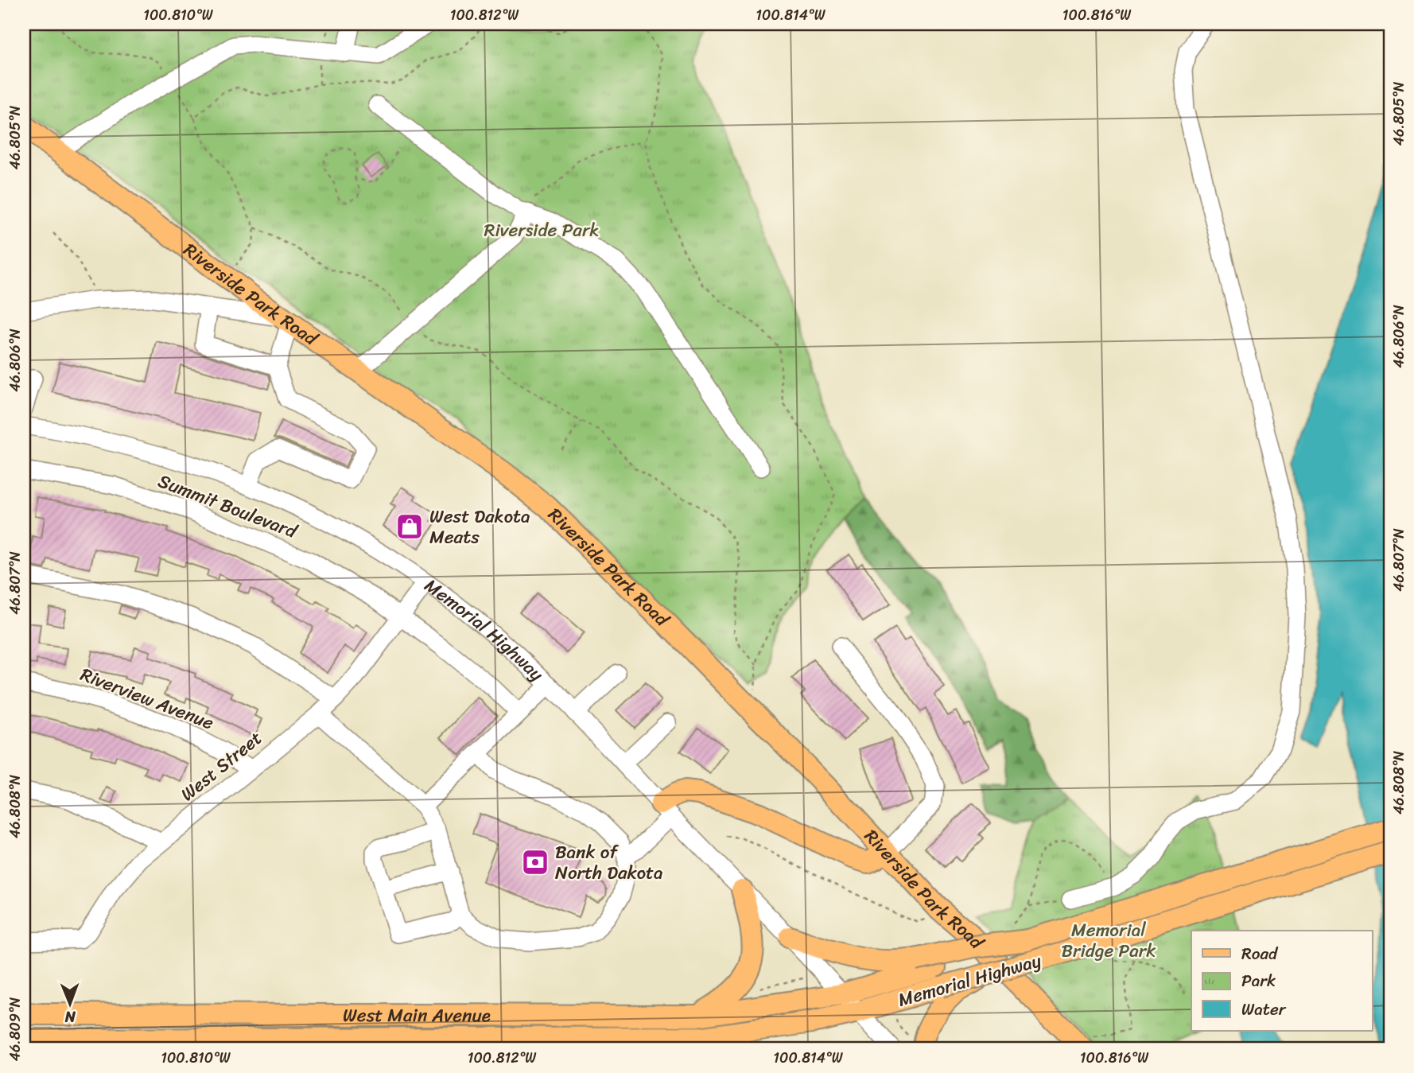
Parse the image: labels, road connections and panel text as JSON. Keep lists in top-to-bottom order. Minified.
{"streets":{"main road":["Riverside Park Road","Memorial Highway","West Main Avenue"],"street":["Summit Boulevard","Riverview Avenue","West Street"]},"crossings":[["Summit Boulevard","West Street"],["Memorial Highway","West Street"],["Memorial Highway","West Main Avenue"],["Riverview Avenue","West Street"]],"parks":["Riverside Park","Memorial Bridge Park"],"places":{"shop":["West Dakota Meats"],"bank":["Bank of North Dakota"]},"legend":["Road","Park","Water"],"north":"bottom","coordinates":["100.810°W","100.812°W","100.814°W","100.816°W","46.805°N","46.806°N","46.807°N","46.808°N","46.809°N"]}
